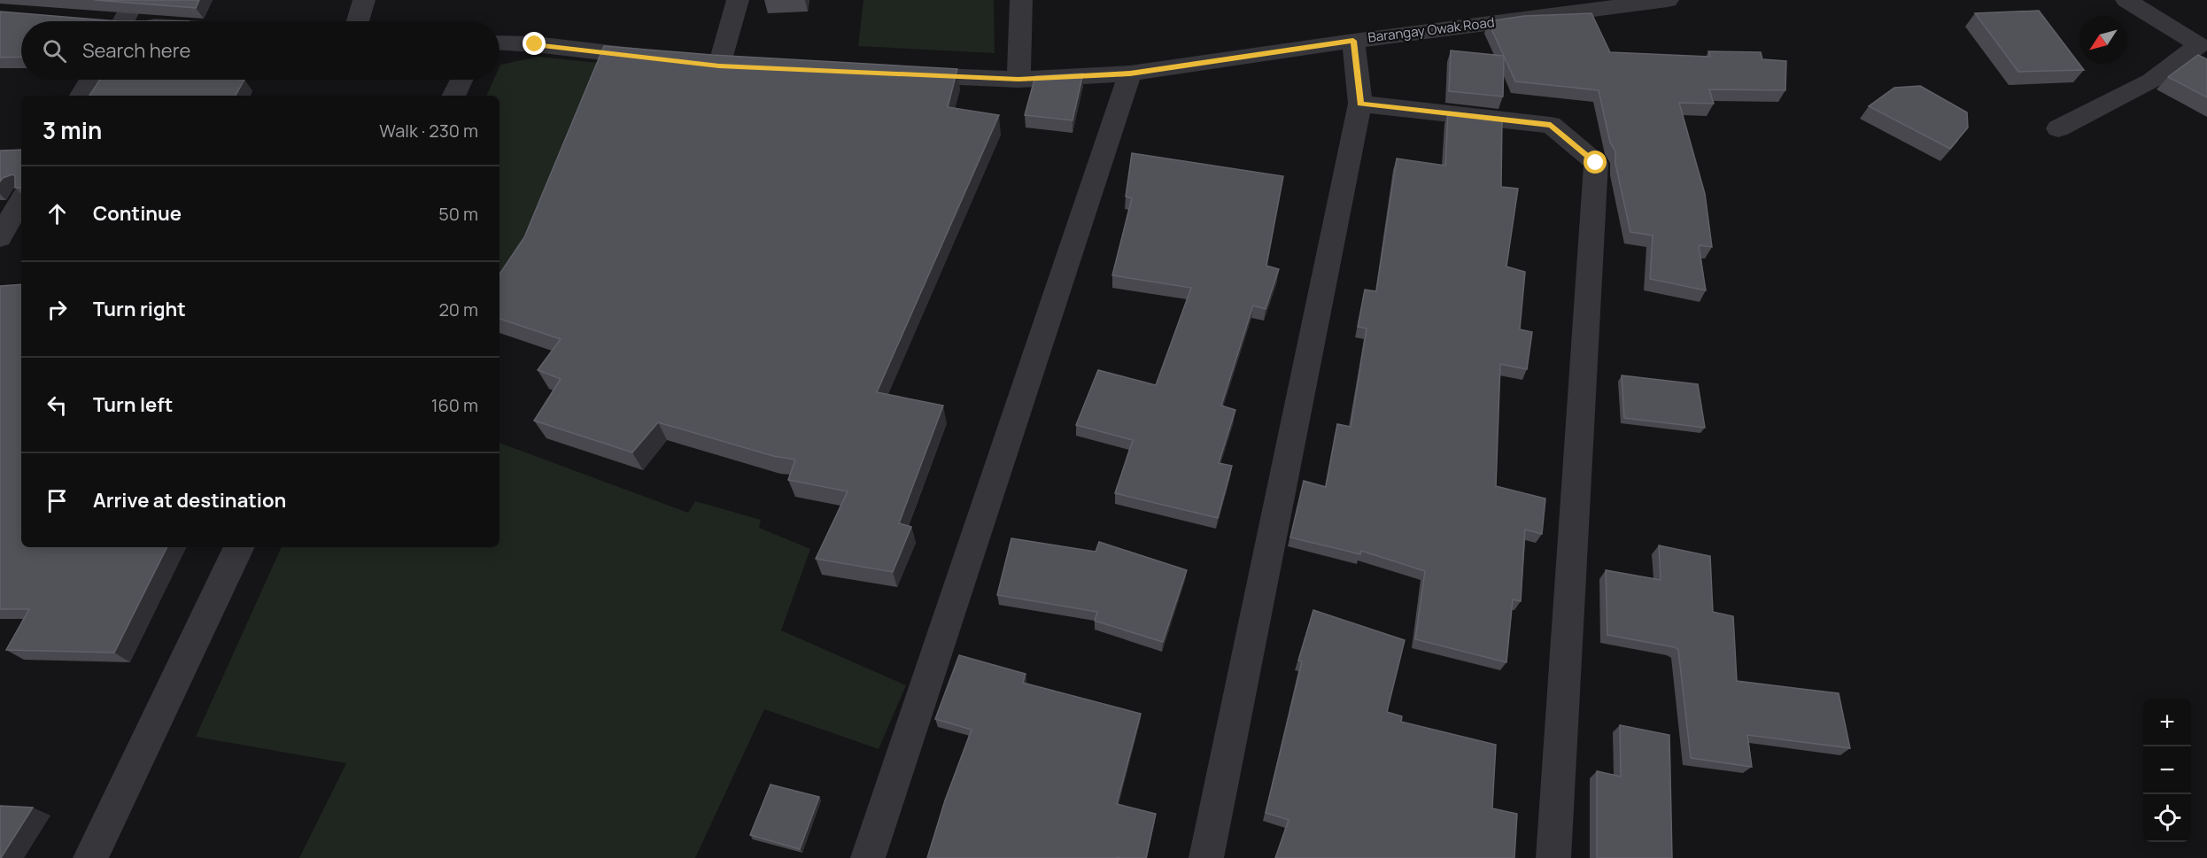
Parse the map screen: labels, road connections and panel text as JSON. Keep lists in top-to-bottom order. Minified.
{"streets":{"street":["Barangay Owak Road"]},"north":"bottom left","page":{"search":"Search here","heading":["3 min","Walk · 230 m"],"list":[["Continue","50 m"],["Turn right","20 m"],["Turn left","160 m"],"Arrive at destination"],"map_buttons":["+","−"]}}
